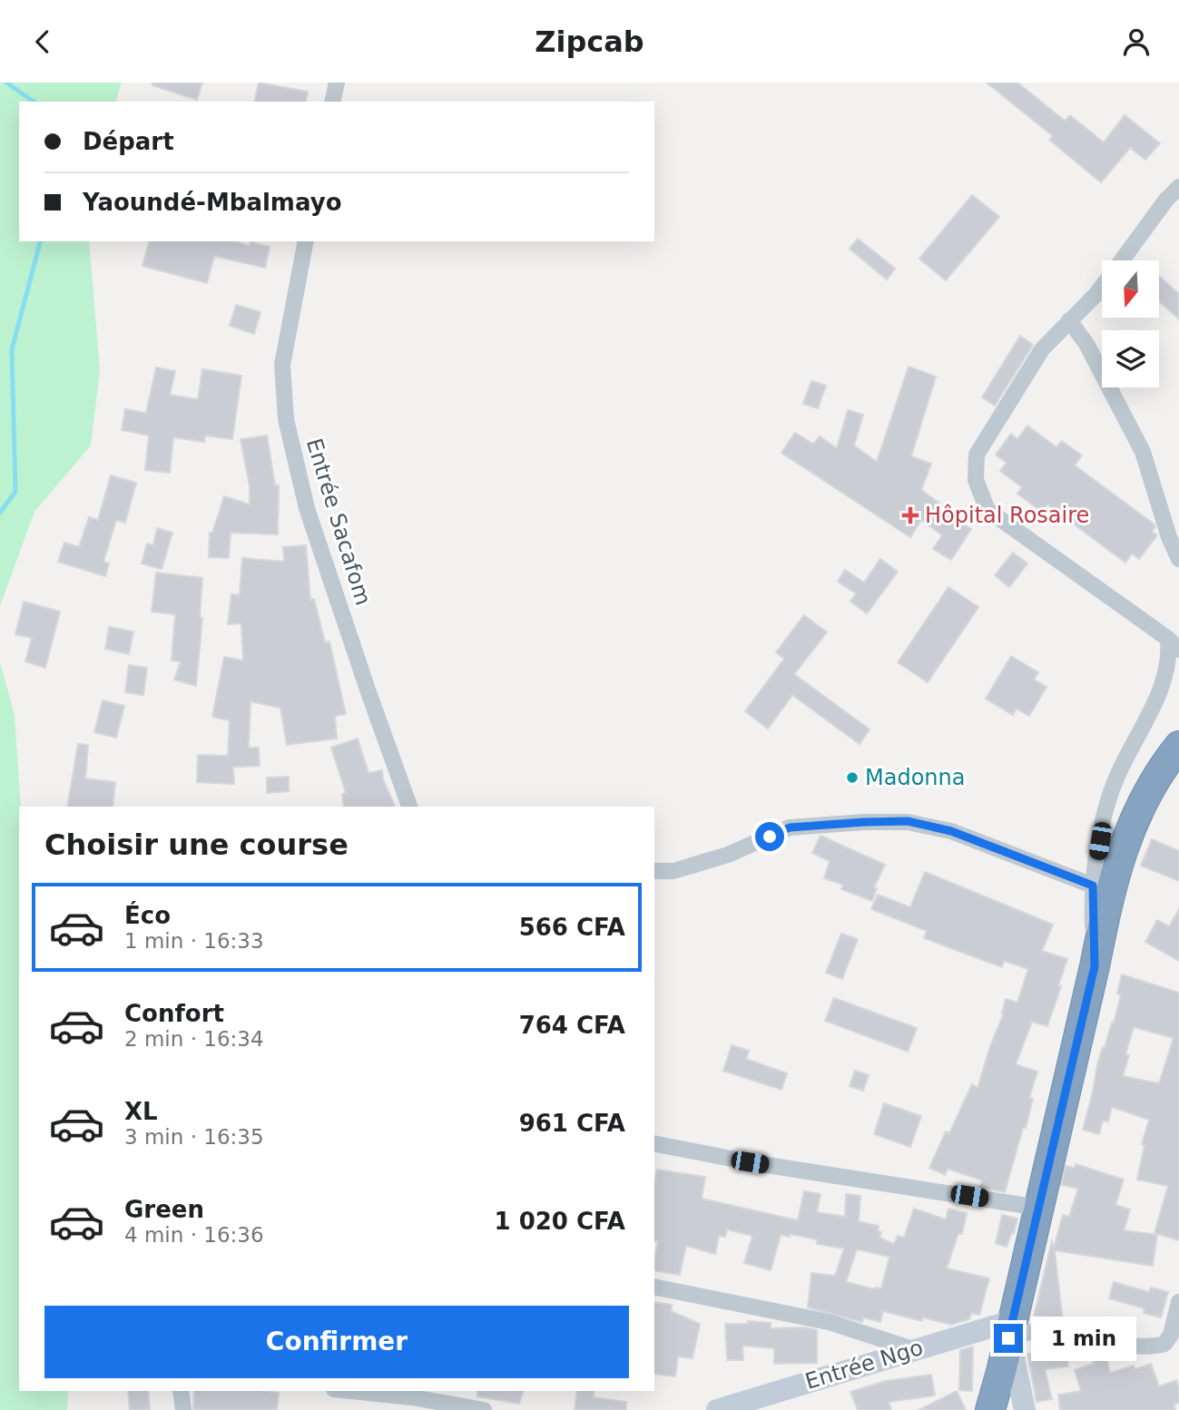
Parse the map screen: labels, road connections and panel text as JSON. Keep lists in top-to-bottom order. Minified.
{"streets":{"street":["Entrée Sacafom","Entrée Ngo"]},"places":{"health":["Hôpital Rosaire"],"other":["Madonna"]},"north":"bottom","page":{"header":"Zipcab","banner":["Départ","Yaoundé-Mbalmayo"],"heading":"Choisir une course","list":[{"name":"Éco","note":"1 min · 16:33","value":"566 CFA"},{"name":"Confort","note":"2 min · 16:34","value":"764 CFA"},{"name":"XL","note":"3 min · 16:35","value":"961 CFA"},{"name":"Green","note":"4 min · 16:36","value":"1 020 CFA"}],"buttons":"Confirmer","bubble":"1 min"}}
